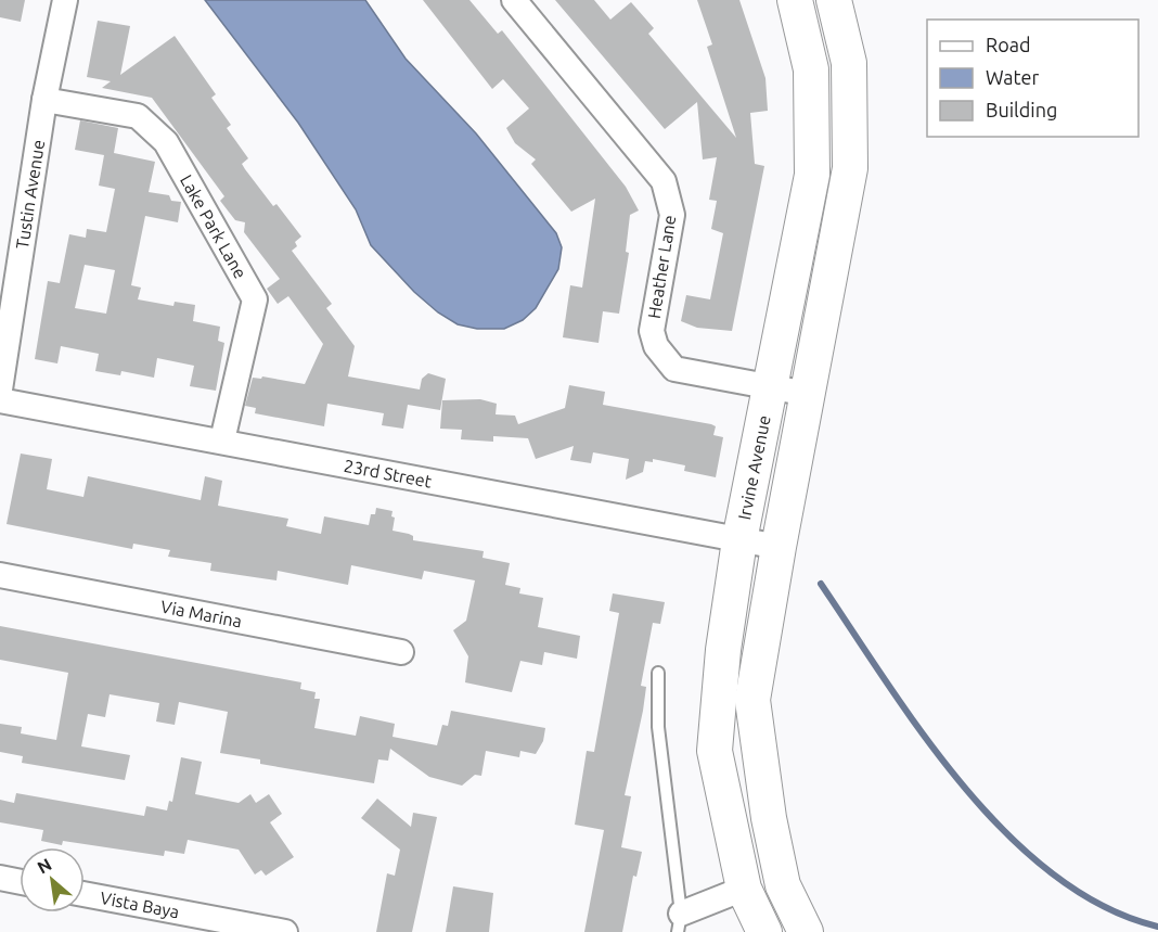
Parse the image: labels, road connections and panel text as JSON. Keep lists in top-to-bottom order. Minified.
{"streets":{"main road":["Irvine Avenue"],"street":["Tustin Avenue","Lake Park Lane","Heather Lane","23rd Street","Via Marina","Vista Baya"]},"crossings":[["Tustin Avenue","Lake Park Lane"],["Lake Park Lane","23rd Street"],["Heather Lane","Irvine Avenue"],["Irvine Avenue","23rd Street"]],"legend":["Road","Water","Building"],"north":"top left"}
